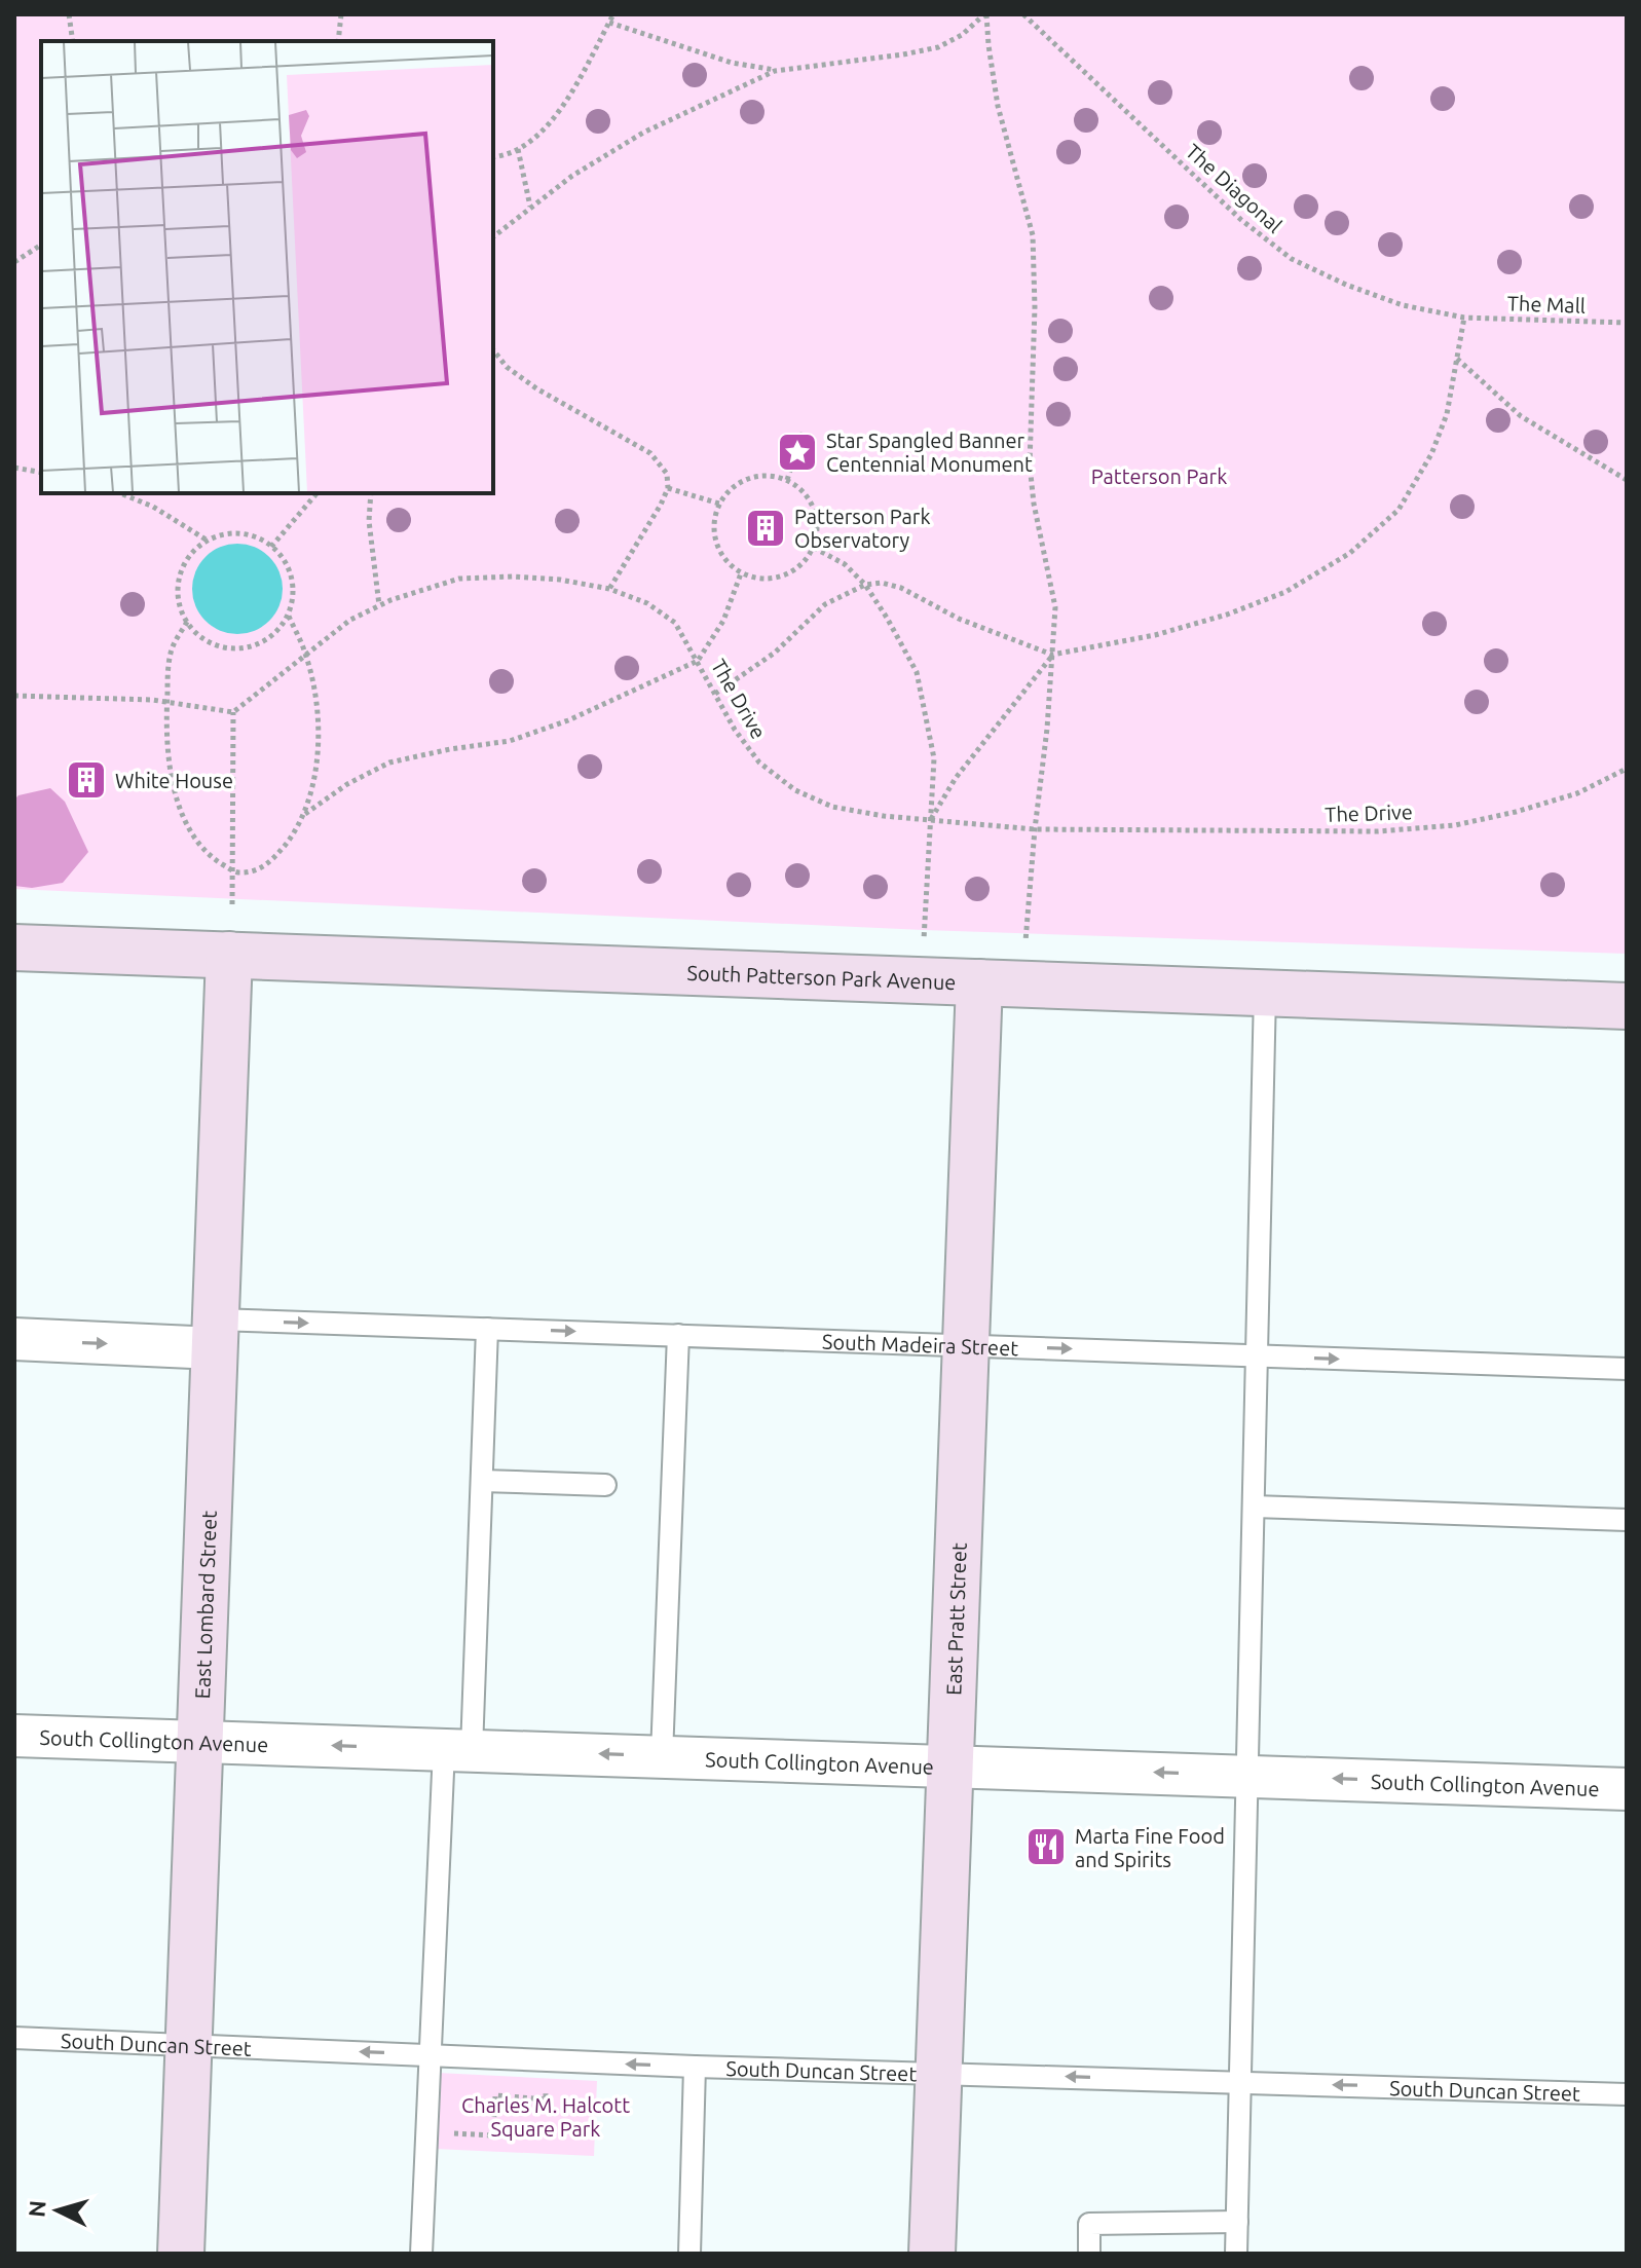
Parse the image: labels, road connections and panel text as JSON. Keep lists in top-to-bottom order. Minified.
{"streets":{"main road":["South Patterson Park Avenue","East Lombard Street","East Pratt Street"],"street":["South Madeira Street","South Collington Avenue"],"lane":["South Duncan Street"],"path":["The Diagonal","The Mall","The Drive"]},"crossings":[["The Diagonal","The Mall"],["South Patterson Park Avenue","East Lombard Street"],["South Patterson Park Avenue","East Pratt Street"],["South Madeira Street","East Lombard Street"],["South Madeira Street","East Pratt Street"],["East Lombard Street","South Collington Avenue"],["East Lombard Street","South Duncan Street"],["East Pratt Street","South Collington Avenue"],["East Pratt Street","South Duncan Street"]],"one_way":["South Collington Avenue","South Duncan Street"],"parks":["Patterson Park","Charles M. Halcott Square Park"],"places":{"place":["Star Spangled Banner Centennial Monument"],"building":["Patterson Park Observatory","White House"],"restaurant":["Marta Fine Food and Spirits"]},"north":"left"}
